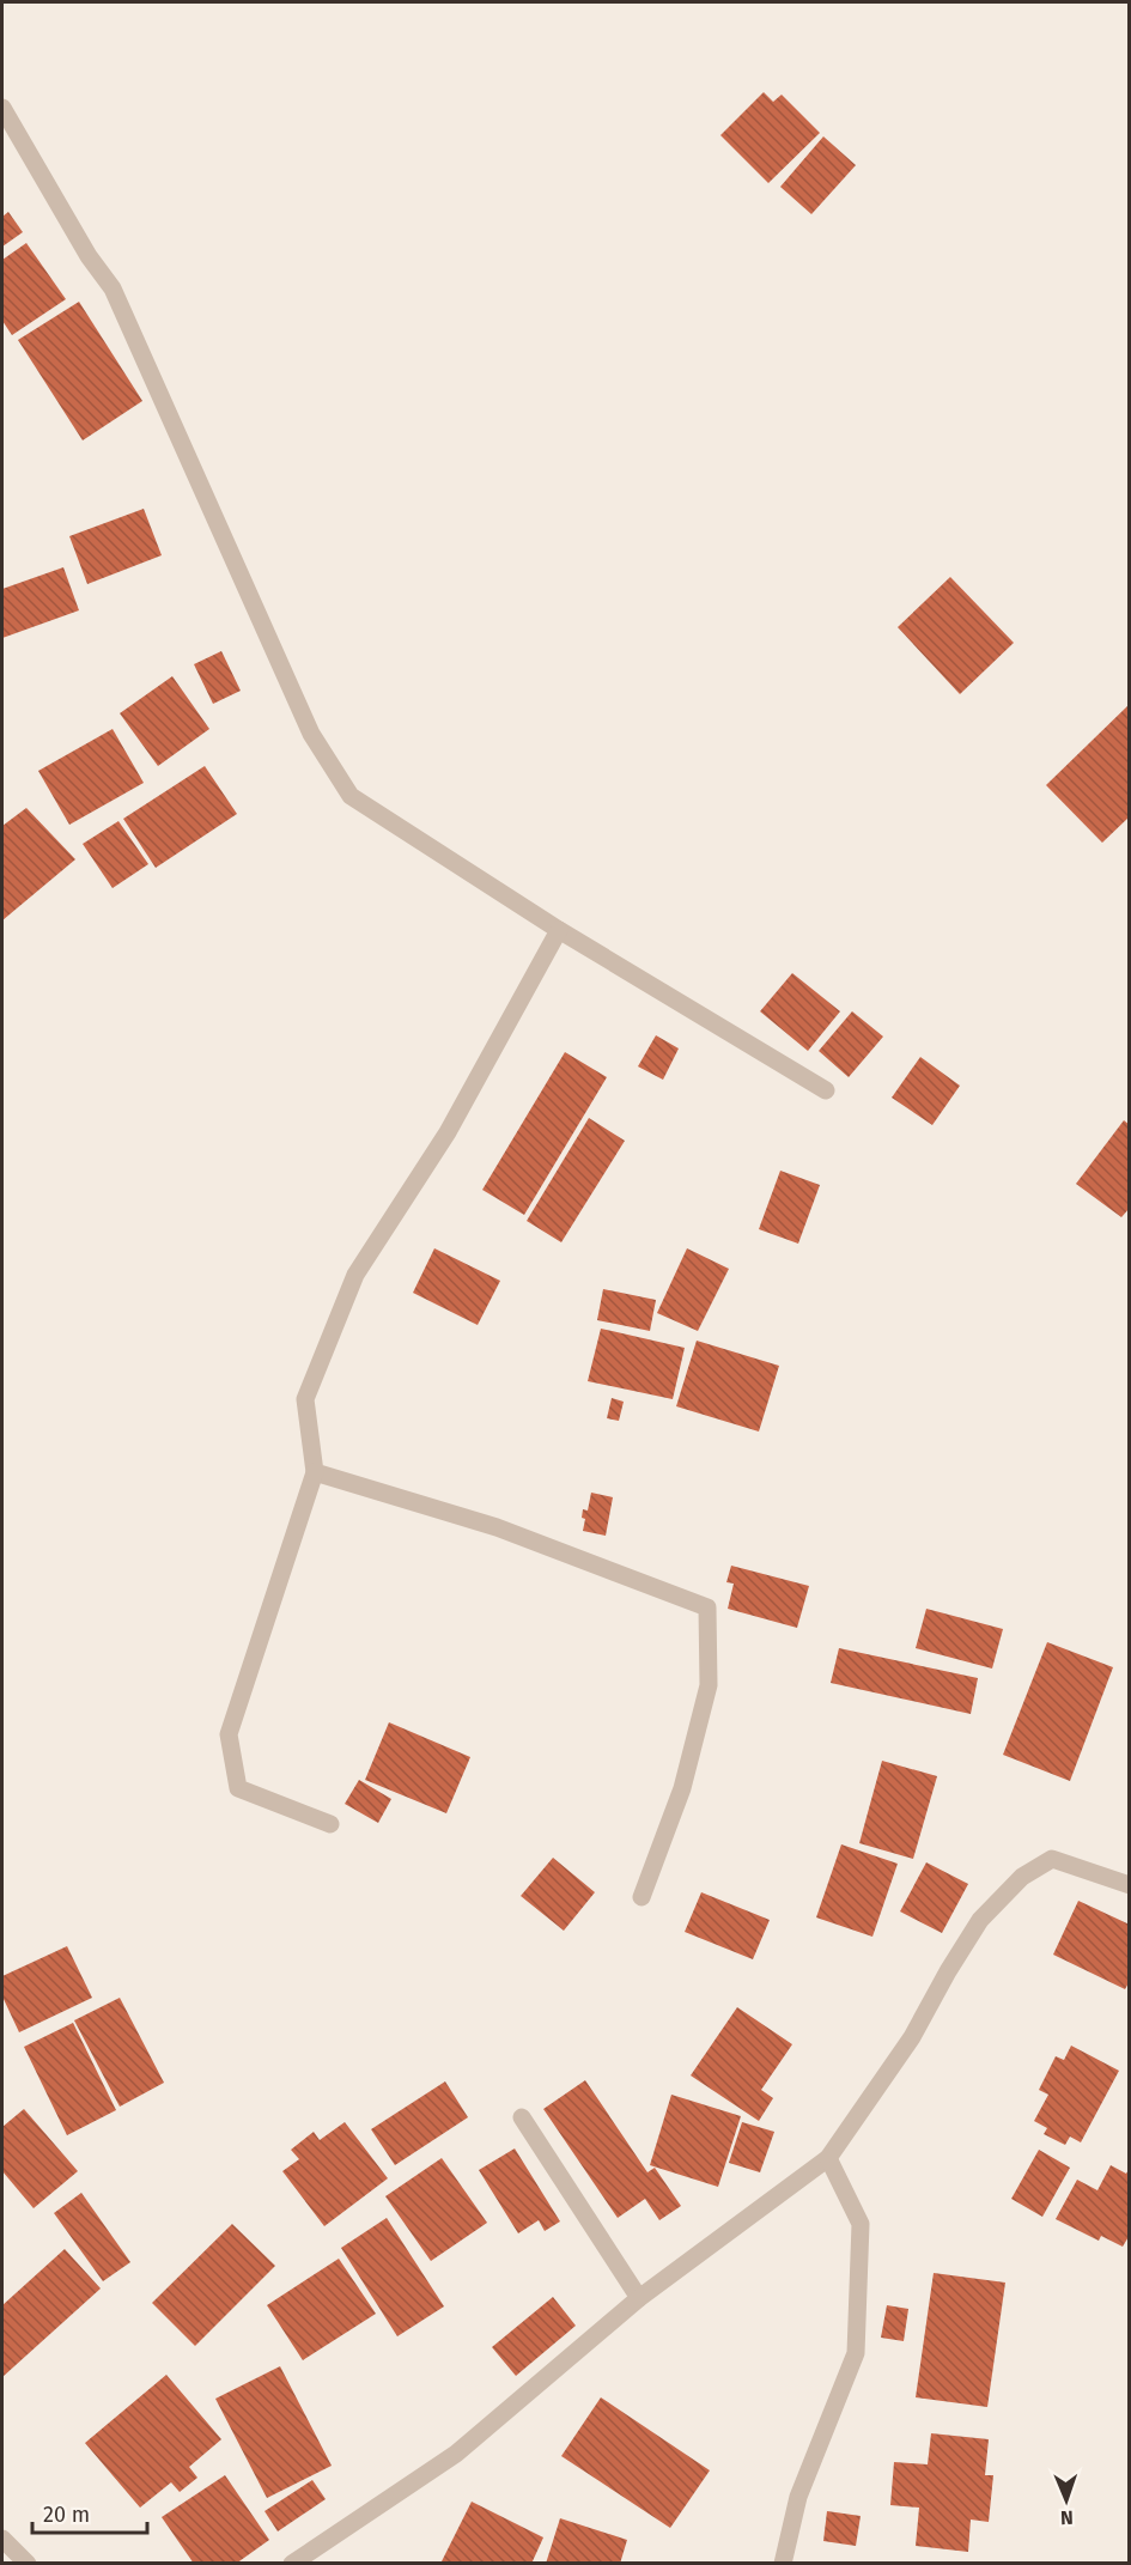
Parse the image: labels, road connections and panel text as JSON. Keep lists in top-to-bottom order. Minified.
{"scale_bar":"20 m","north":"bottom"}
